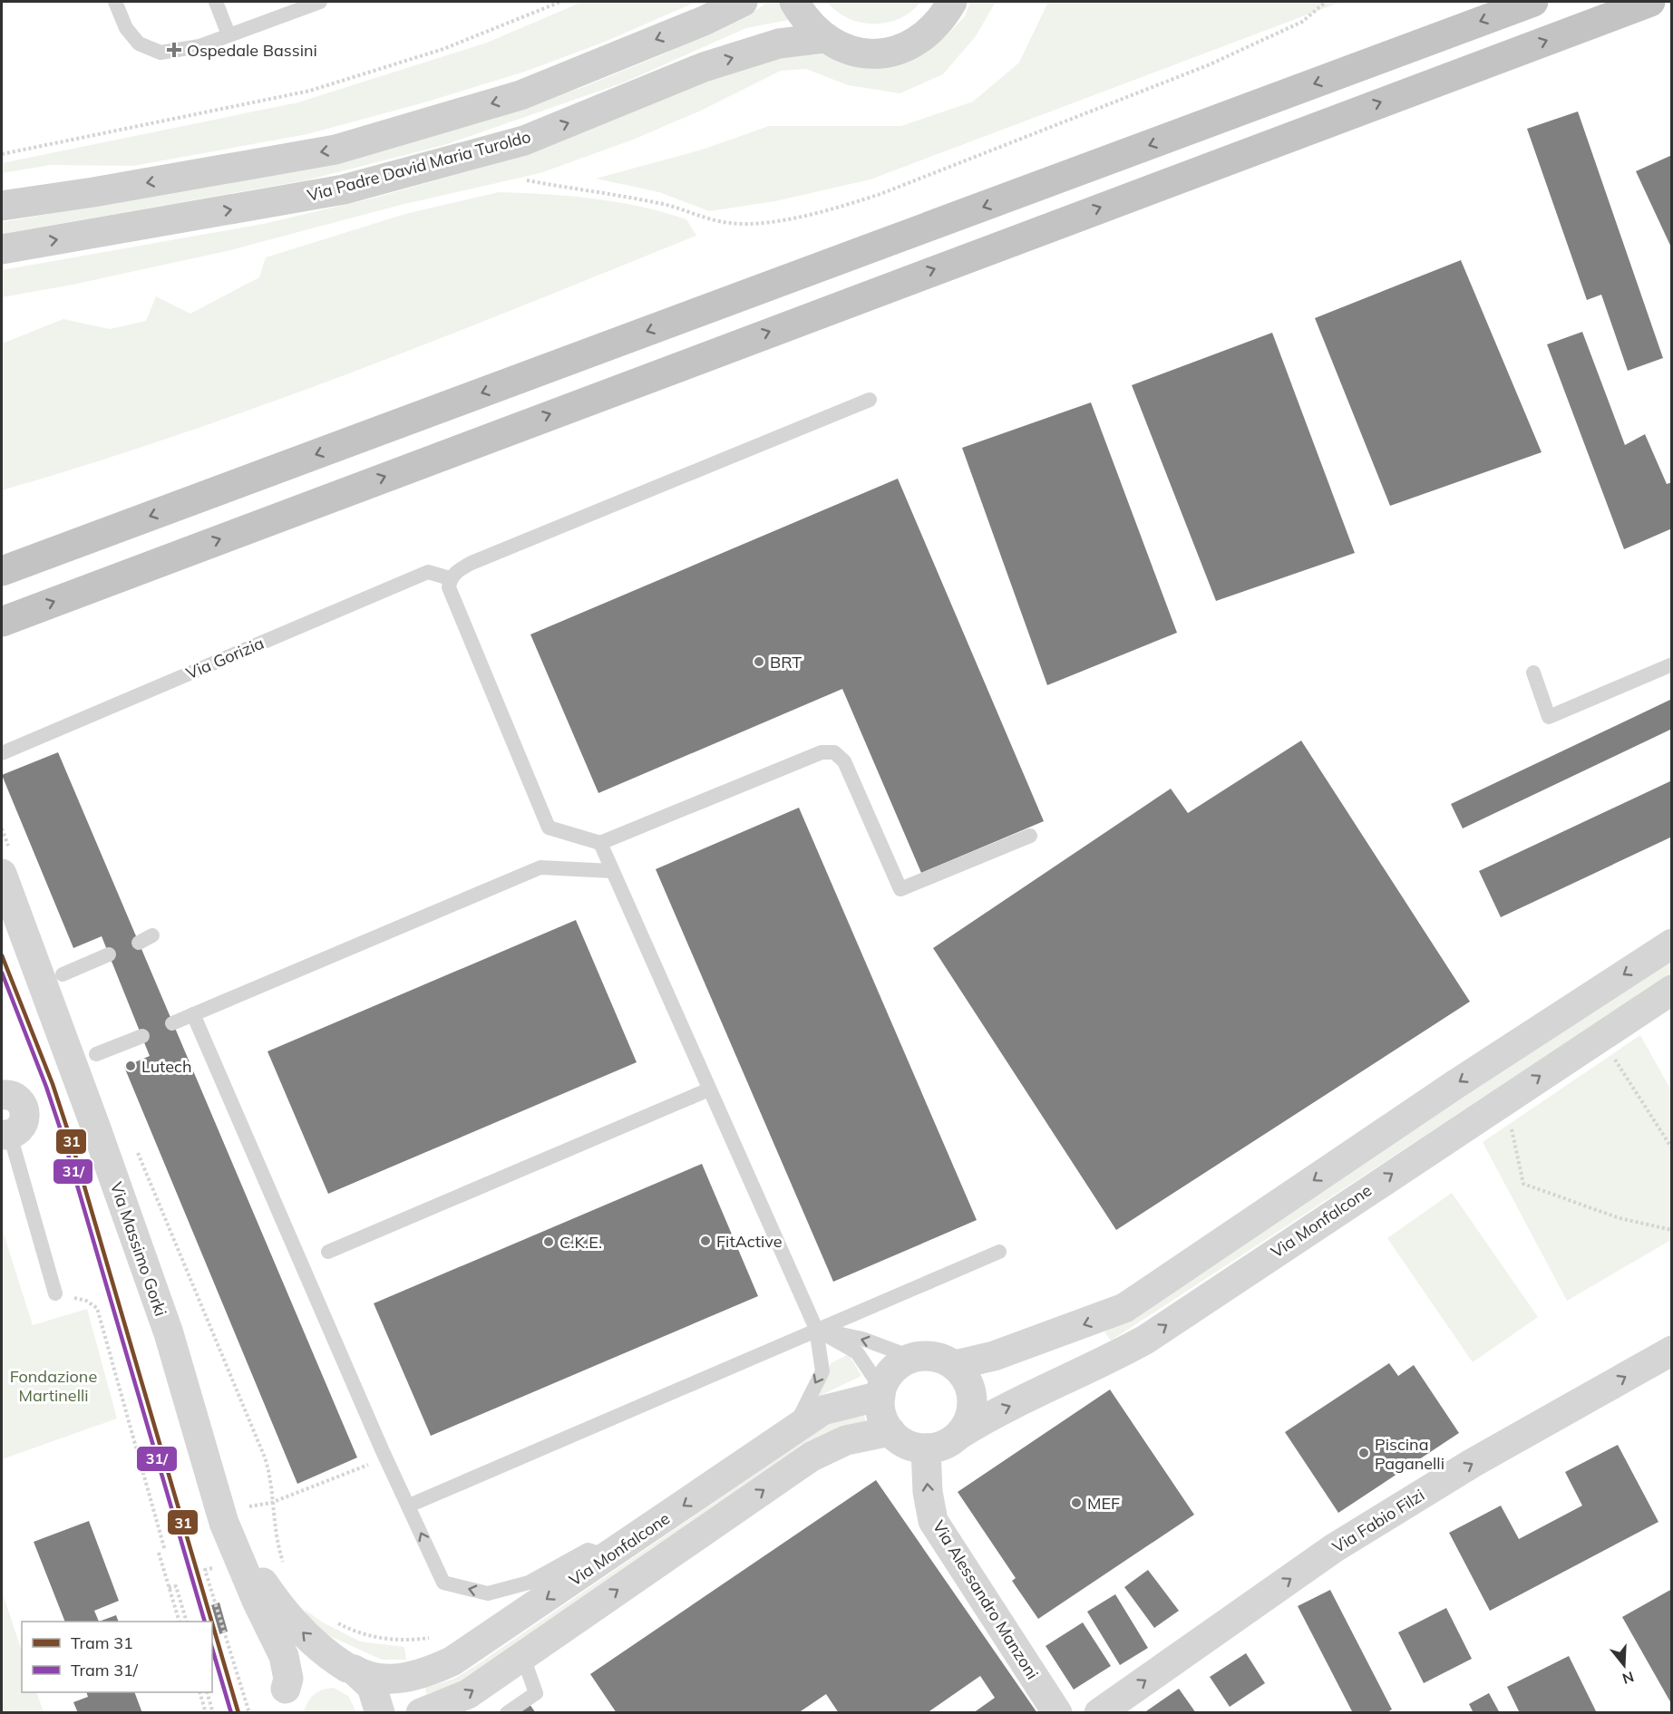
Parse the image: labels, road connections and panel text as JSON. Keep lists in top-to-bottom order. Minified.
{"streets":{"street":["Via Padre David Maria Turoldo","Via Monfalcone","Via Massimo Gorki","Via Fabio Filzi","Via Alessandro Manzoni"],"lane":["Via Gorizia"]},"crossings":[["Via Monfalcone","Via Massimo Gorki"],["Via Monfalcone","Via Alessandro Manzoni"]],"one_way":["Via Fabio Filzi","Via Alessandro Manzoni"],"parks":["Fondazione Martinelli"],"places":{"health":["Ospedale Bassini"],"other":["BRT","Lutech","FitActive","C.K.E.","Piscina Paganelli","MEF"]},"lines":["tram line 31","tram line 31/"],"legend":["Tram 31","Tram 31/"],"north":"bottom"}
